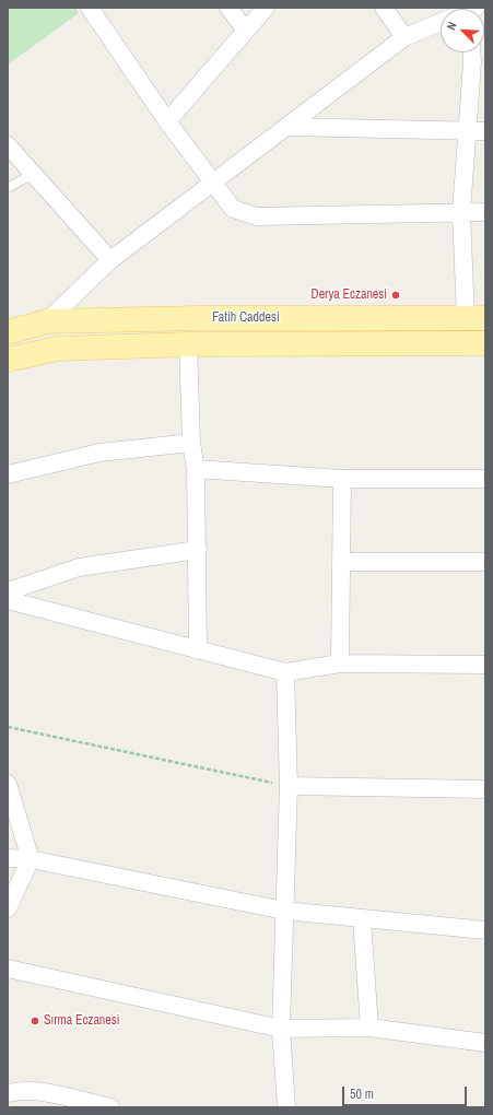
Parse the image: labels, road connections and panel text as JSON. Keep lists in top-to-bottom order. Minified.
{"streets":{"main road":["Fatih Caddesi"]},"places":["Derya Eczanesi","Sırma Eczanesi"],"scale_bar":"50 m","north":"top left"}
